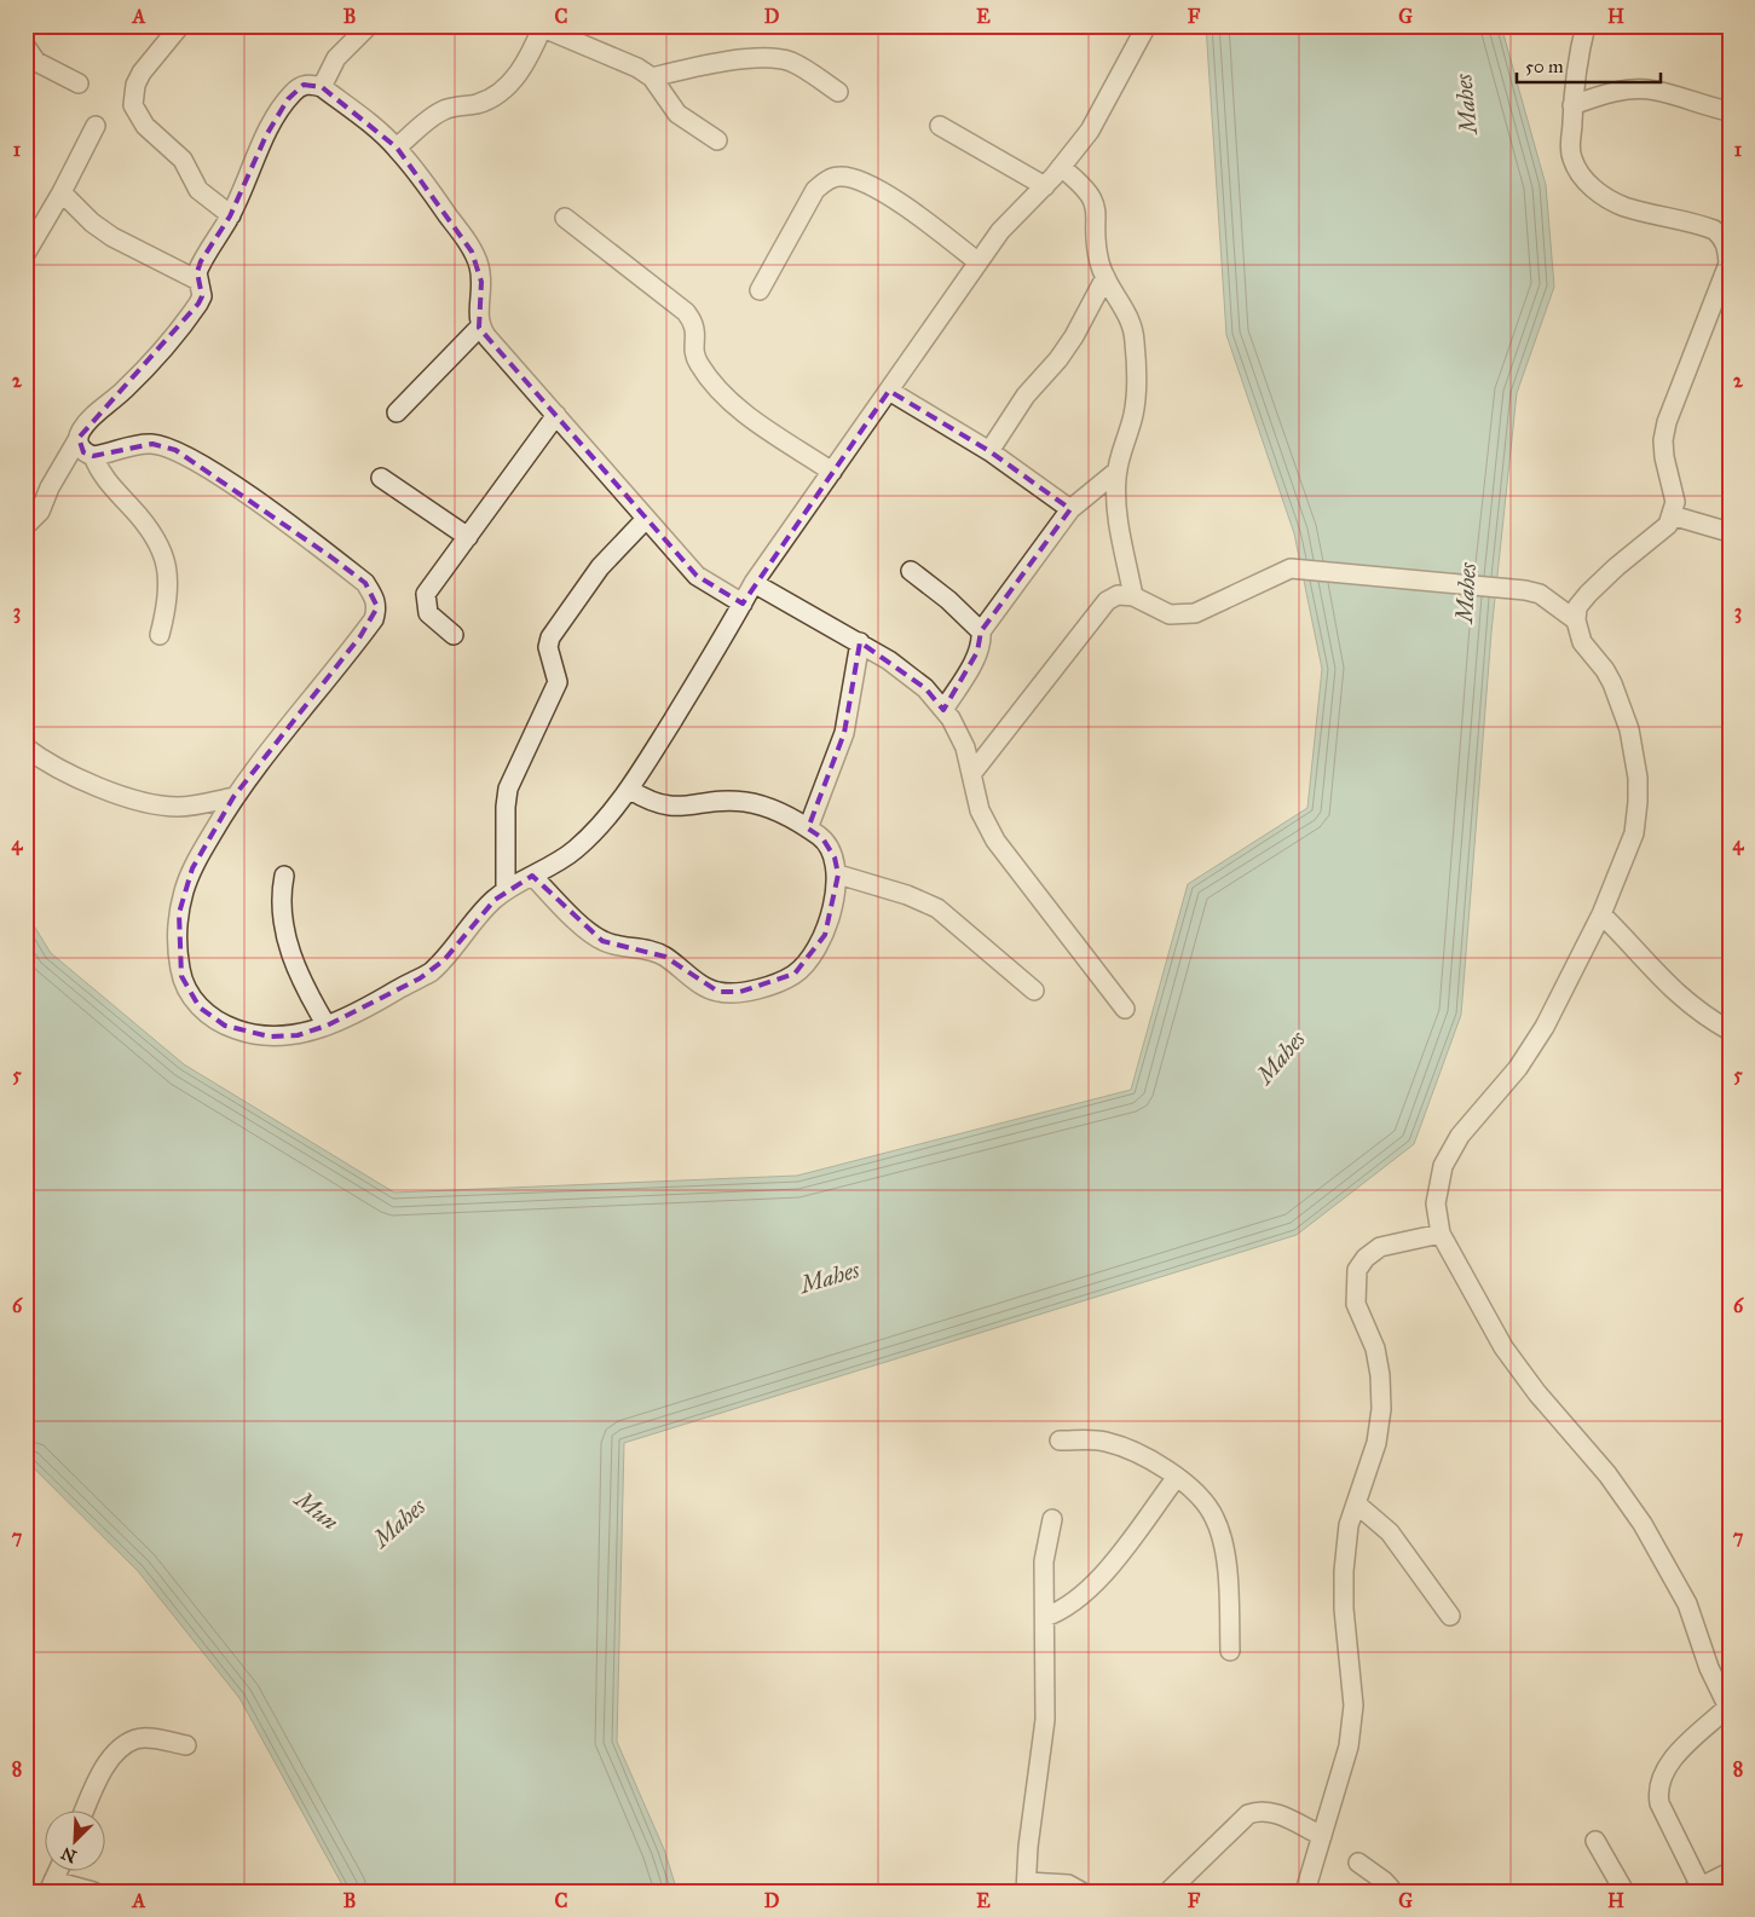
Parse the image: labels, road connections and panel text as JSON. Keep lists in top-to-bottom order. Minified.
{"water":["Mahes","Mun"],"scale_bar":"50 m","north":"bottom left","grid":{"columns":["A","B","C","D","E","F","G","H"],"rows":["1","2","3","4","5","6","7","8"]}}
